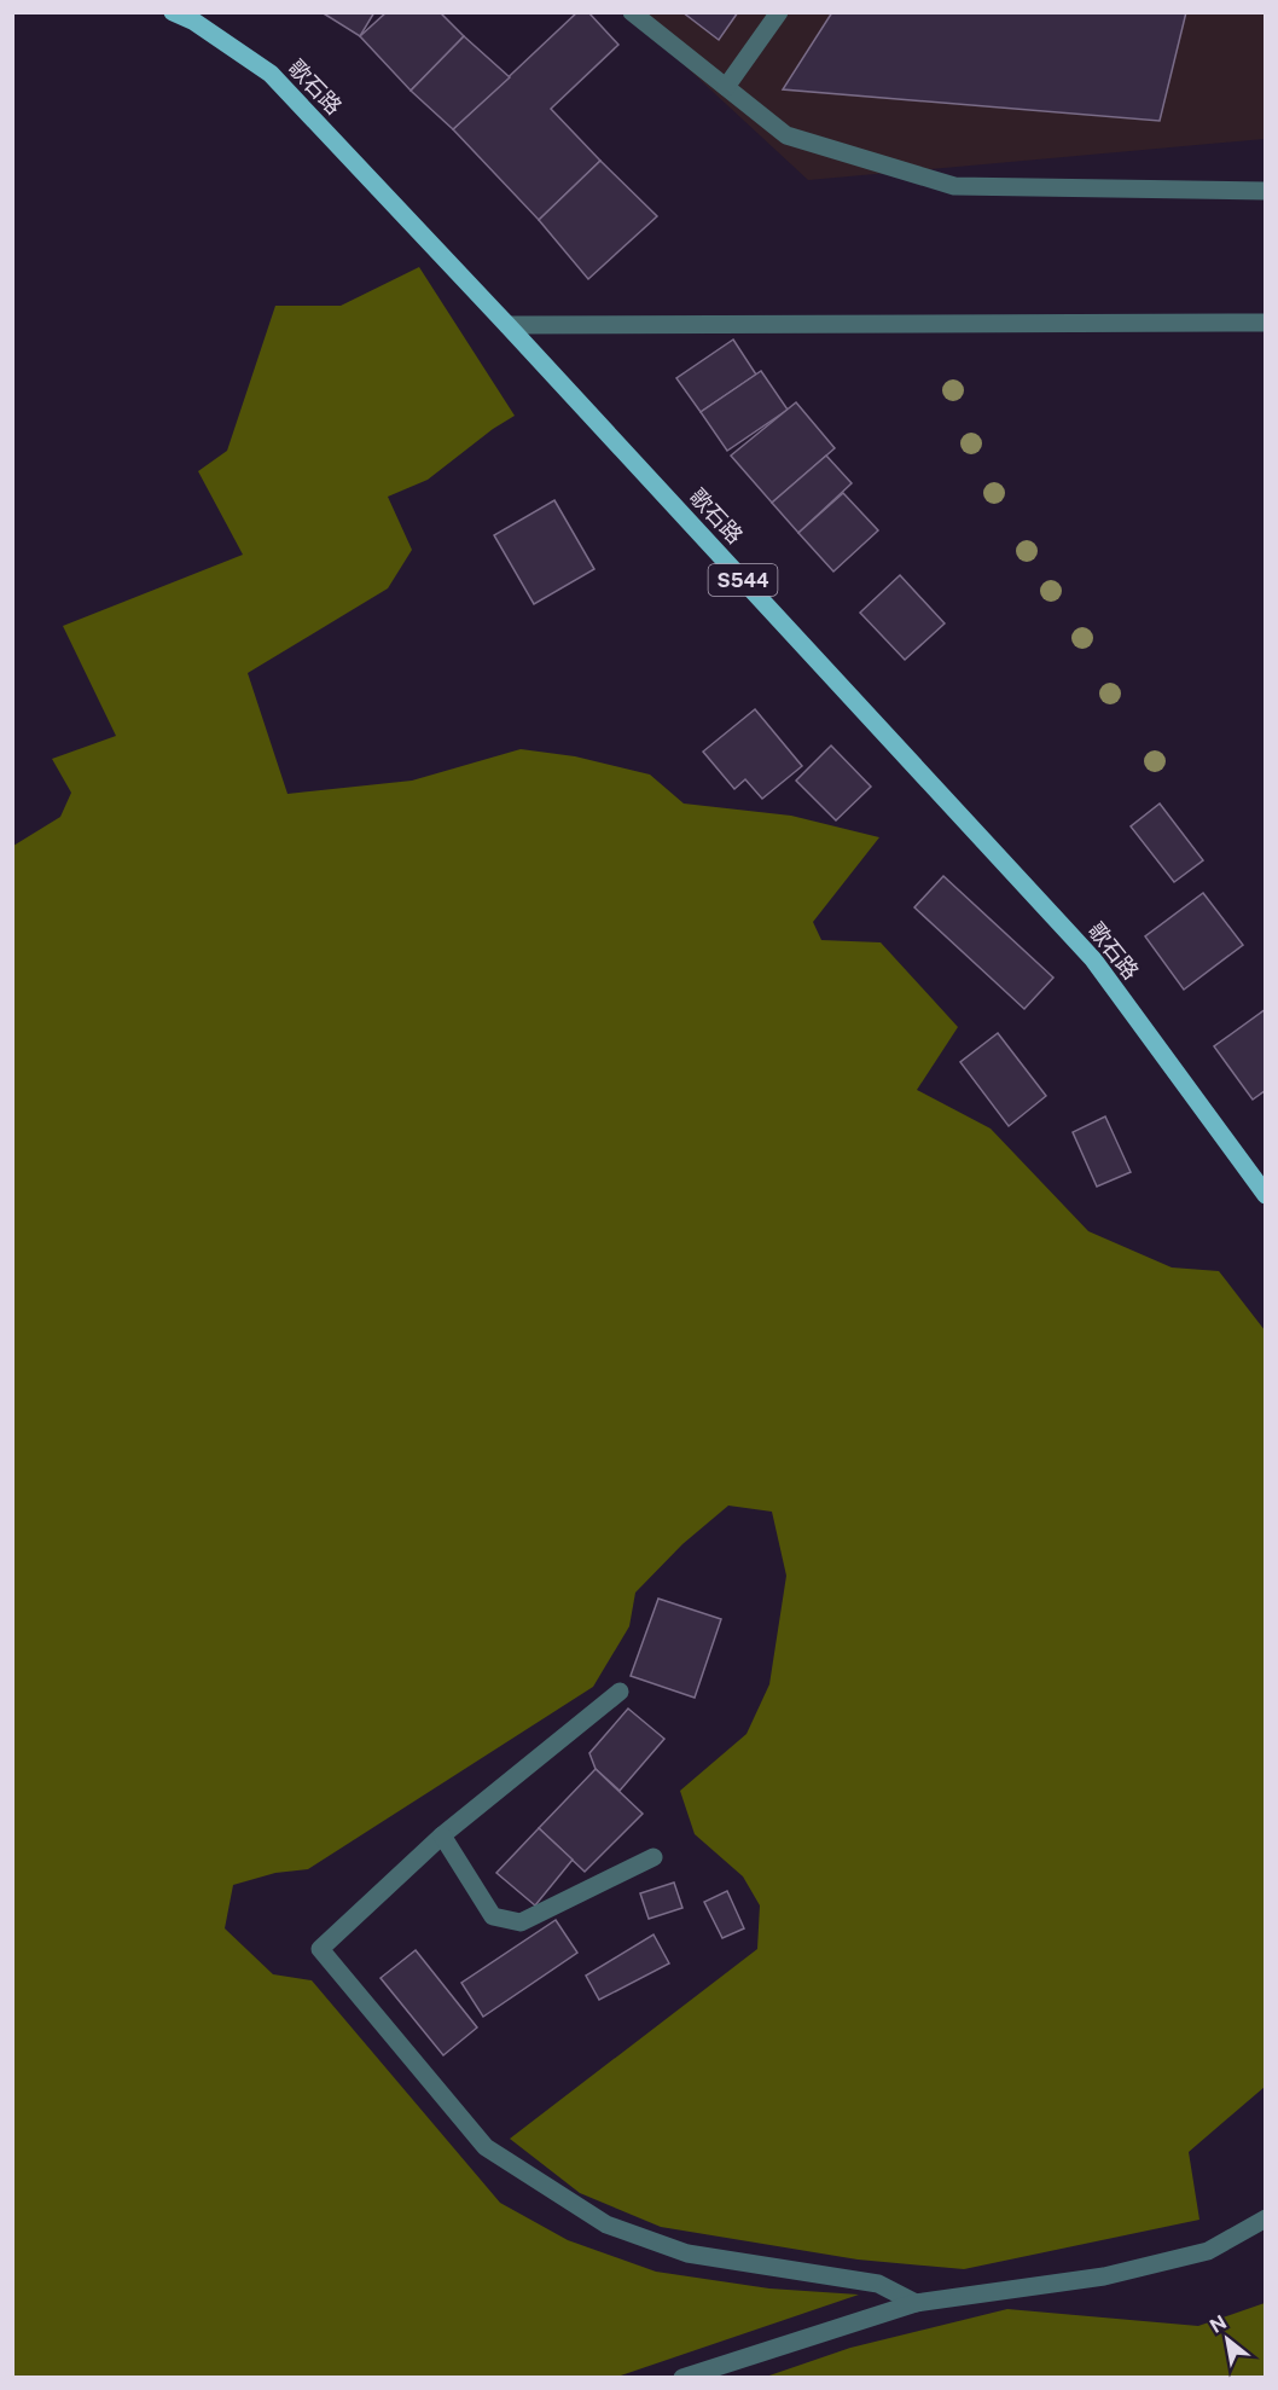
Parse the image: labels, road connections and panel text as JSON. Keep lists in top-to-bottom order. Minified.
{"streets":{"main road":["歌石路","S544"]},"north":"top left"}
